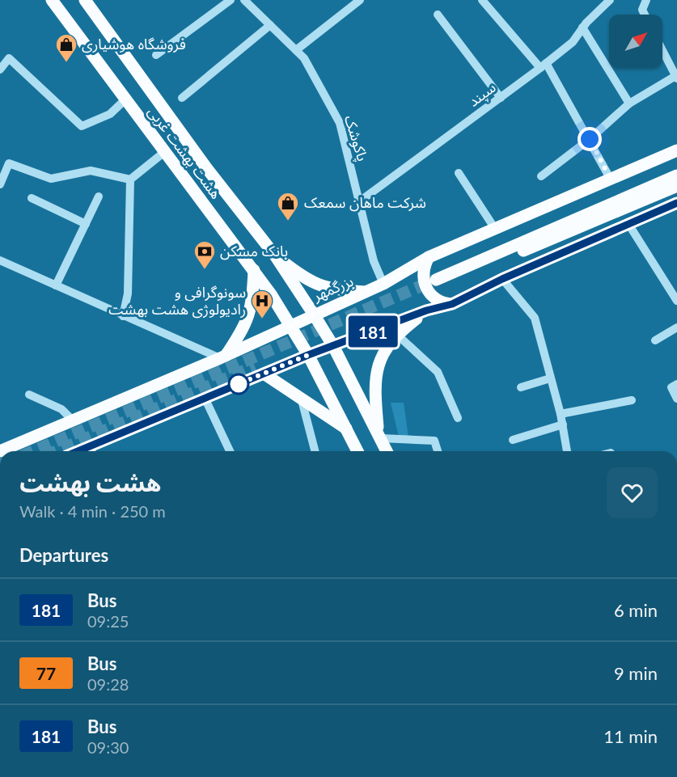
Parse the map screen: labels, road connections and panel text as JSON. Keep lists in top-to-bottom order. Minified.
{"streets":{"main road":["هشت بهشت غربی","بزرگمهر"],"street":["سپند","پاکوشک"]},"crossings":[["سپند","پاکوشک"],["پاکوشک","بزرگمهر"],["هشت بهشت غربی","بزرگمهر"]],"places":{"shop":["فروشگاه هوشیاری","شرکت ماهان سمعک"],"bank":["بانک مسکن"],"hospital":["سونوگرافی و رادیولوژی هشت بهشت"]},"lines":["bus line 181"],"north":"top right","page":{"on_map":"181","heading":[["هشت بهشت","Walk · 4 min · 250 m"],"Departures"],"list":[{"mark":"181","name":"Bus","note":"09:25","value":"6 min"},{"mark":"77","name":"Bus","note":"09:28","value":"9 min"},{"mark":"181","name":"Bus","note":"09:30","value":"11 min"}]}}
